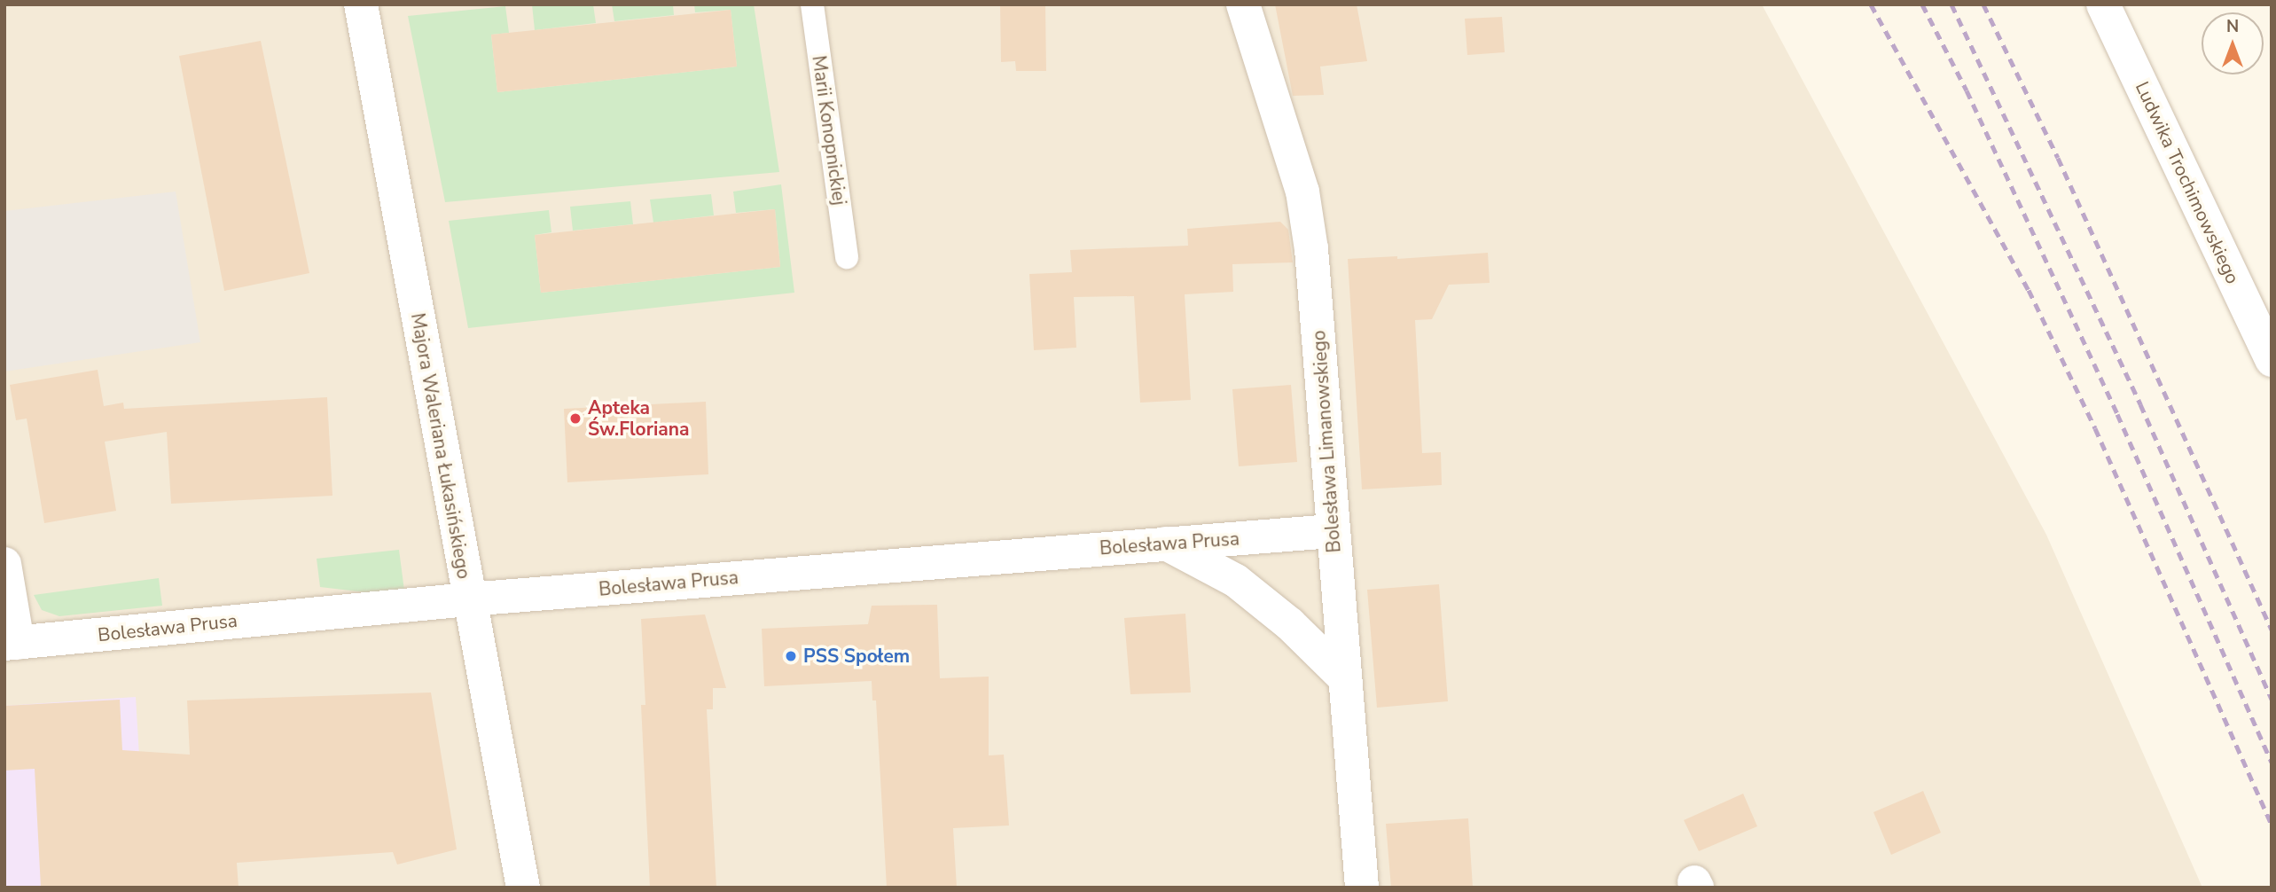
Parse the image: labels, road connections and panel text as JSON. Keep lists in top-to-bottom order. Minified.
{"streets":{"street":["Ludwika Trochimowskiego","Bolesława Limanowskiego","Majora Waleriana Łukasińskiego","Bolesława Prusa"],"lane":["Marii Konopnickiej"]},"crossings":[["Bolesława Limanowskiego","Bolesława Prusa"],["Majora Waleriana Łukasińskiego","Bolesława Prusa"]],"places":["Apteka Św.Floriana","PSS Społem"],"north":"top"}
